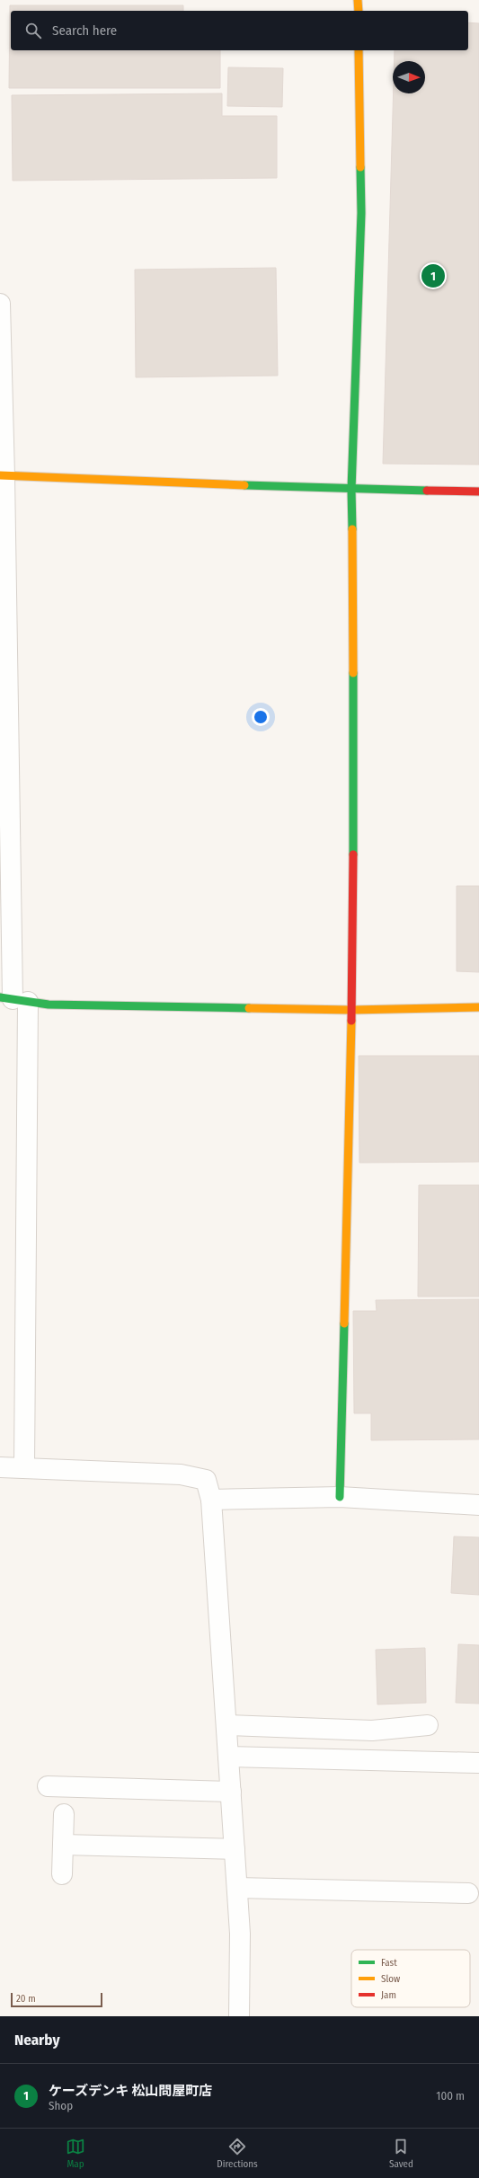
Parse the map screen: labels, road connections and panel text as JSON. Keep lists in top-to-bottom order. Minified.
{"legend":["Fast","Slow","Jam"],"scale_bar":"20 m","north":"right","page":{"search":"Search here","pins":"1","scale":"20 m","heading":"Nearby","list":[{"mark":"1","name":"ケーズデンキ 松山問屋町店","note":"Shop","value":"100 m"}],"nav":["Map","Directions","Saved"]}}
